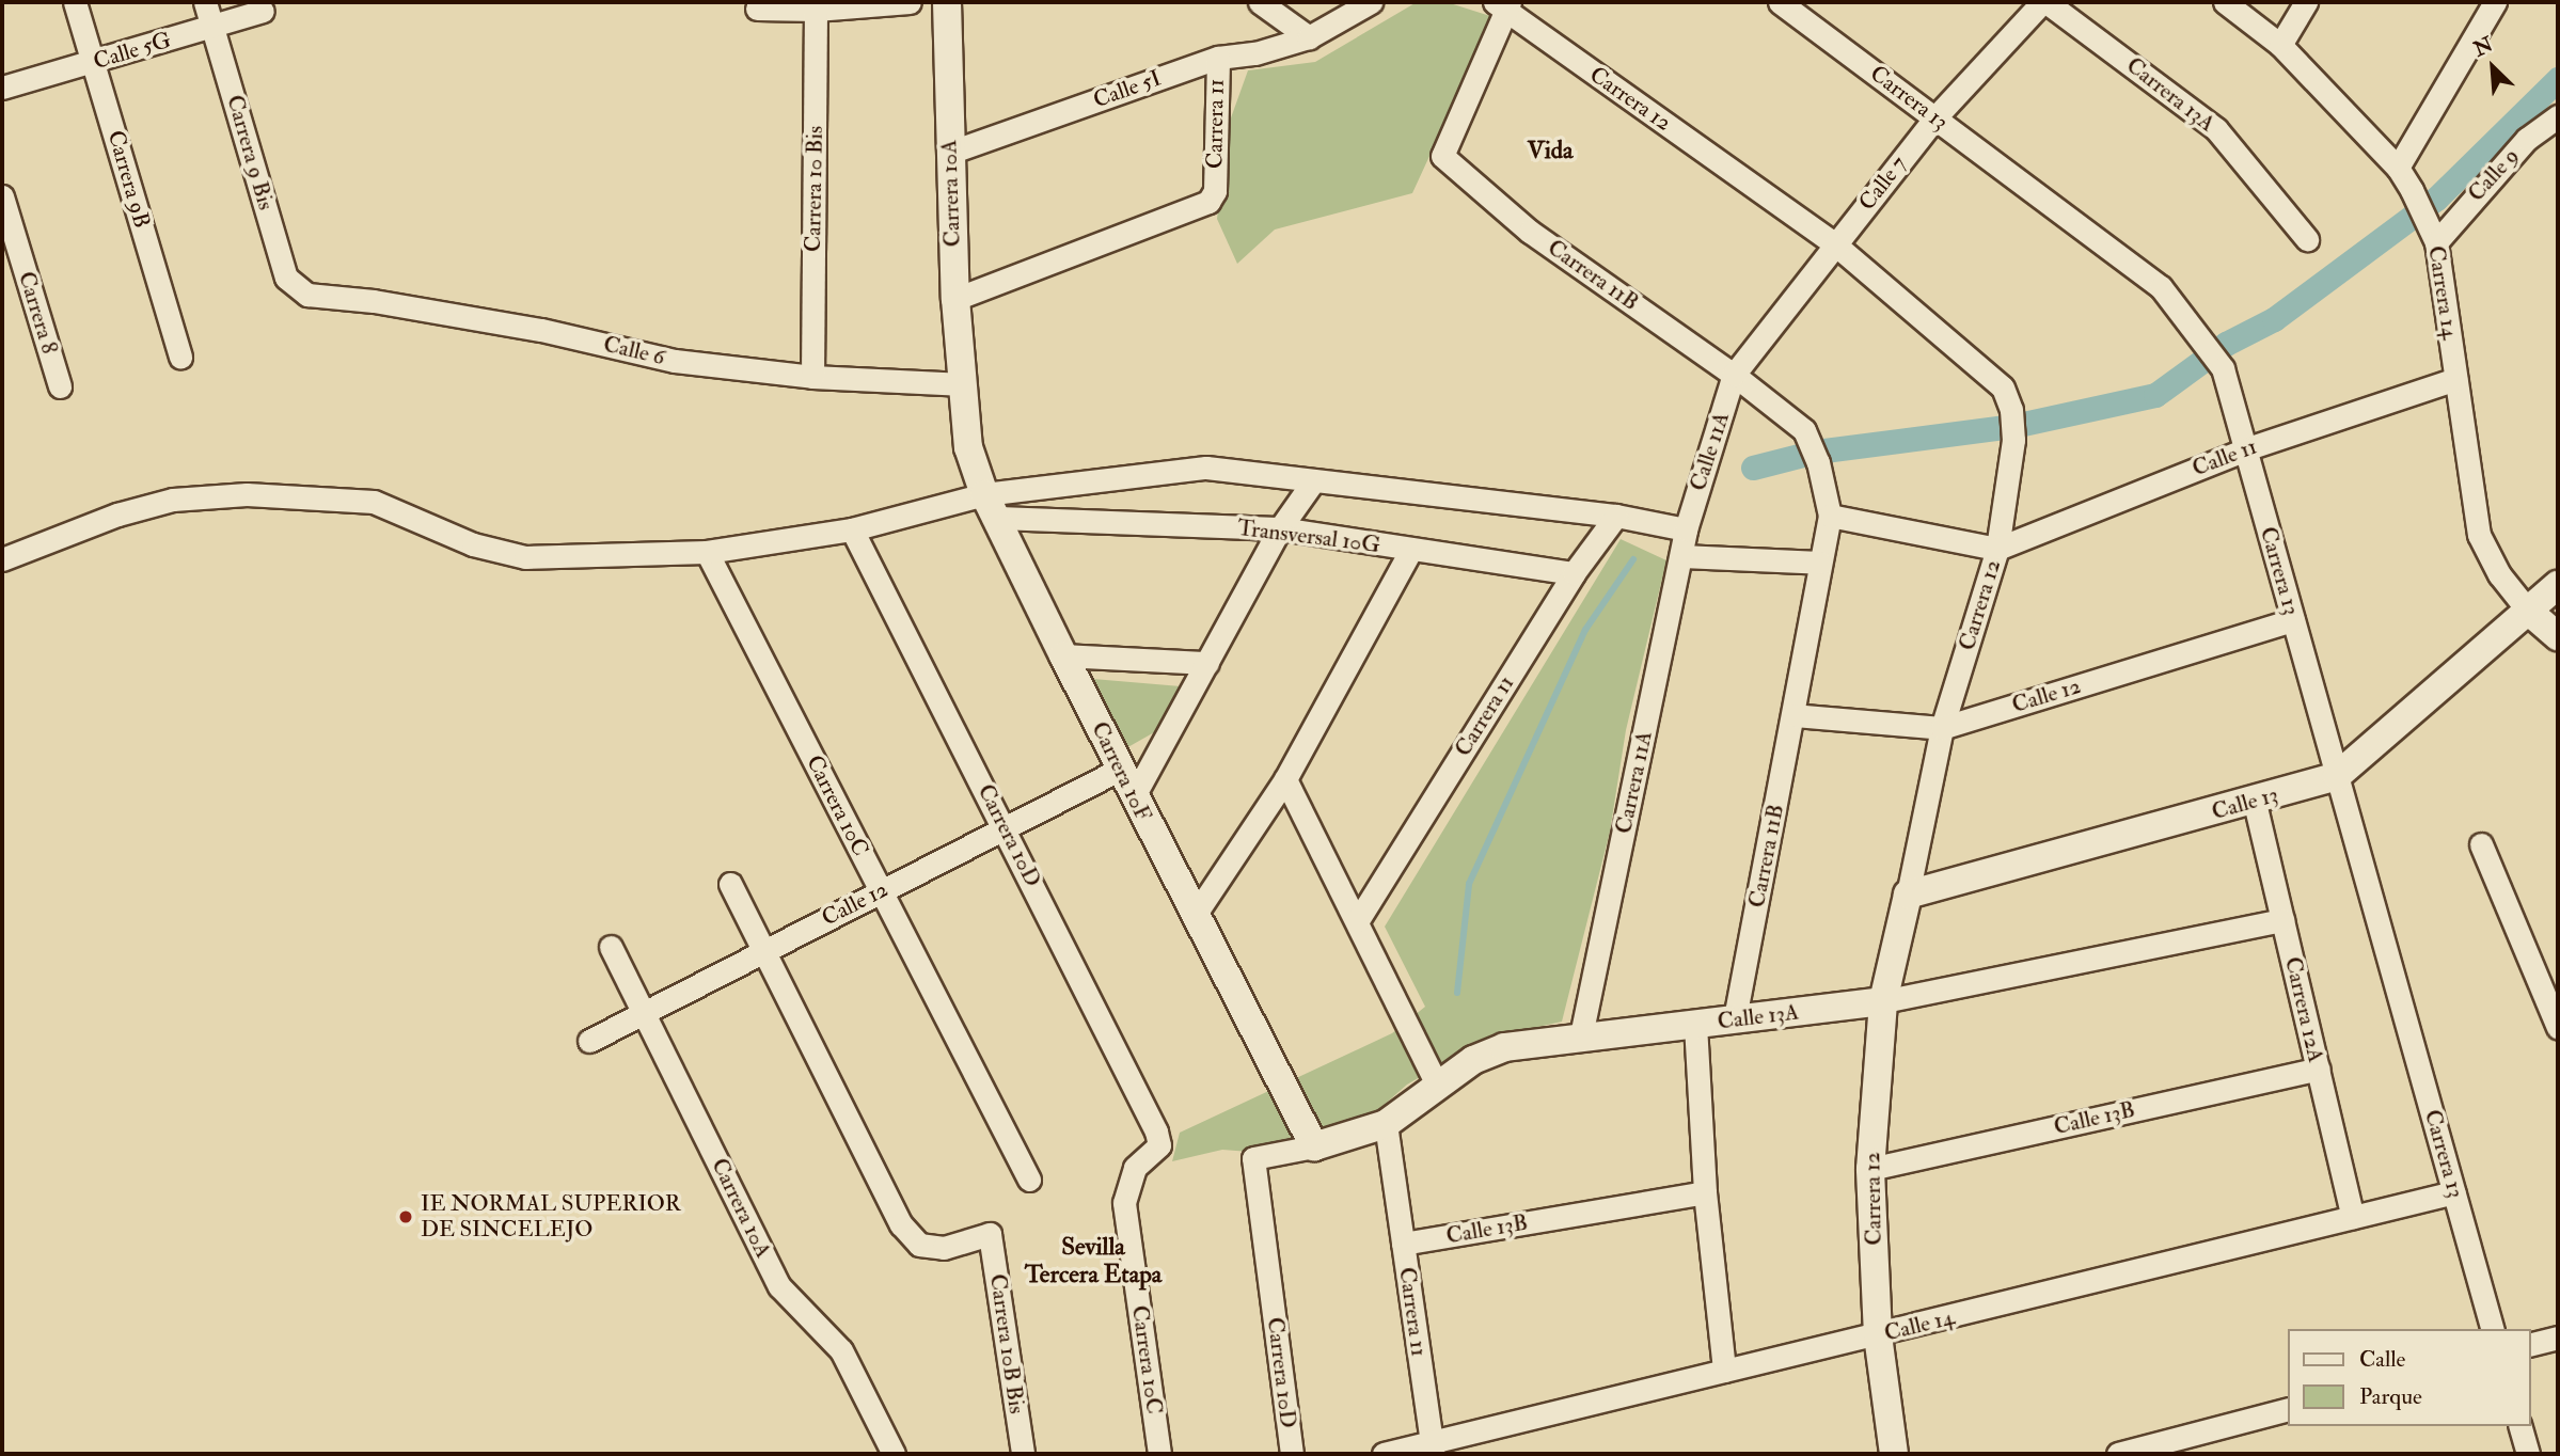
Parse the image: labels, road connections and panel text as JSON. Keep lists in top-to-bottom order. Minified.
{"streets":{"street":["Calle 5G","Calle 5I","Carrera 13A","Carrera 13","Carrera 12","Carrera 11","Carrera 9 Bis","Calle 9","Carrera 9B","Calle 7","Carrera 10 Bis","Carrera 10A","Carrera 11B","Carrera 14","Carrera 8","Calle 6","Calle 11A","Calle 11","Transversal 10G","Calle 12","Carrera 10F","Carrera 11A","Calle 13","Carrera 10C","Carrera 10D","Carrera 12A","Calle 13A","Calle 13B","Calle 14","Carrera 10B Bis"]},"crossings":[["Calle 5G","Carrera 9 Bis"],["Calle 5G","Carrera 9B"],["Calle 5I","Carrera 11"],["Calle 5I","Carrera 10A"],["Carrera 13A","Calle 7"],["Carrera 13","Calle 7"],["Carrera 13","Calle 11"],["Carrera 13","Calle 12"],["Carrera 13","Calle 13"],["Carrera 13","Calle 14"],["Carrera 12","Calle 7"],["Carrera 12","Carrera 11B"],["Carrera 12","Calle 11"],["Carrera 12","Calle 12"],["Carrera 12","Calle 13"],["Carrera 12","Calle 13A"],["Carrera 12","Calle 13B"],["Carrera 12","Calle 14"],["Carrera 11","Carrera 10A"],["Carrera 11","Transversal 10G"],["Carrera 11","Calle 13A"],["Carrera 11","Calle 13B"],["Carrera 11","Calle 14"],["Carrera 9 Bis","Calle 6"],["Calle 9","Carrera 14"],["Calle 7","Carrera 11B"],["Calle 7","Calle 11A"],["Carrera 10 Bis","Calle 6"],["Carrera 10A","Calle 6"],["Carrera 10A","Calle 12"],["Carrera 10A","Carrera 10F"],["Carrera 11B","Calle 11A"],["Carrera 11B","Calle 12"],["Carrera 11B","Calle 13A"],["Carrera 14","Calle 11"],["Carrera 14","Calle 13"],["Calle 6","Carrera 10F"],["Calle 11A","Carrera 11A"],["Transversal 10G","Carrera 10F"],["Calle 12","Carrera 10F"],["Calle 12","Carrera 10C"],["Calle 12","Carrera 10D"],["Calle 12","Carrera 10B Bis"],["Carrera 10F","Calle 13A"],["Carrera 11A","Calle 13A"],["Calle 13","Carrera 12A"],["Carrera 10C","Carrera 10D"],["Carrera 10D","Calle 13A"],["Carrera 12A","Calle 13A"],["Carrera 12A","Calle 13B"],["Carrera 12A","Calle 14"]],"districts":["Vida","Sevilla Tercera Etapa"],"places":["IE NORMAL SUPERIOR DE SINCELEJO"],"legend":["Calle","Parque"],"north":"top left"}
